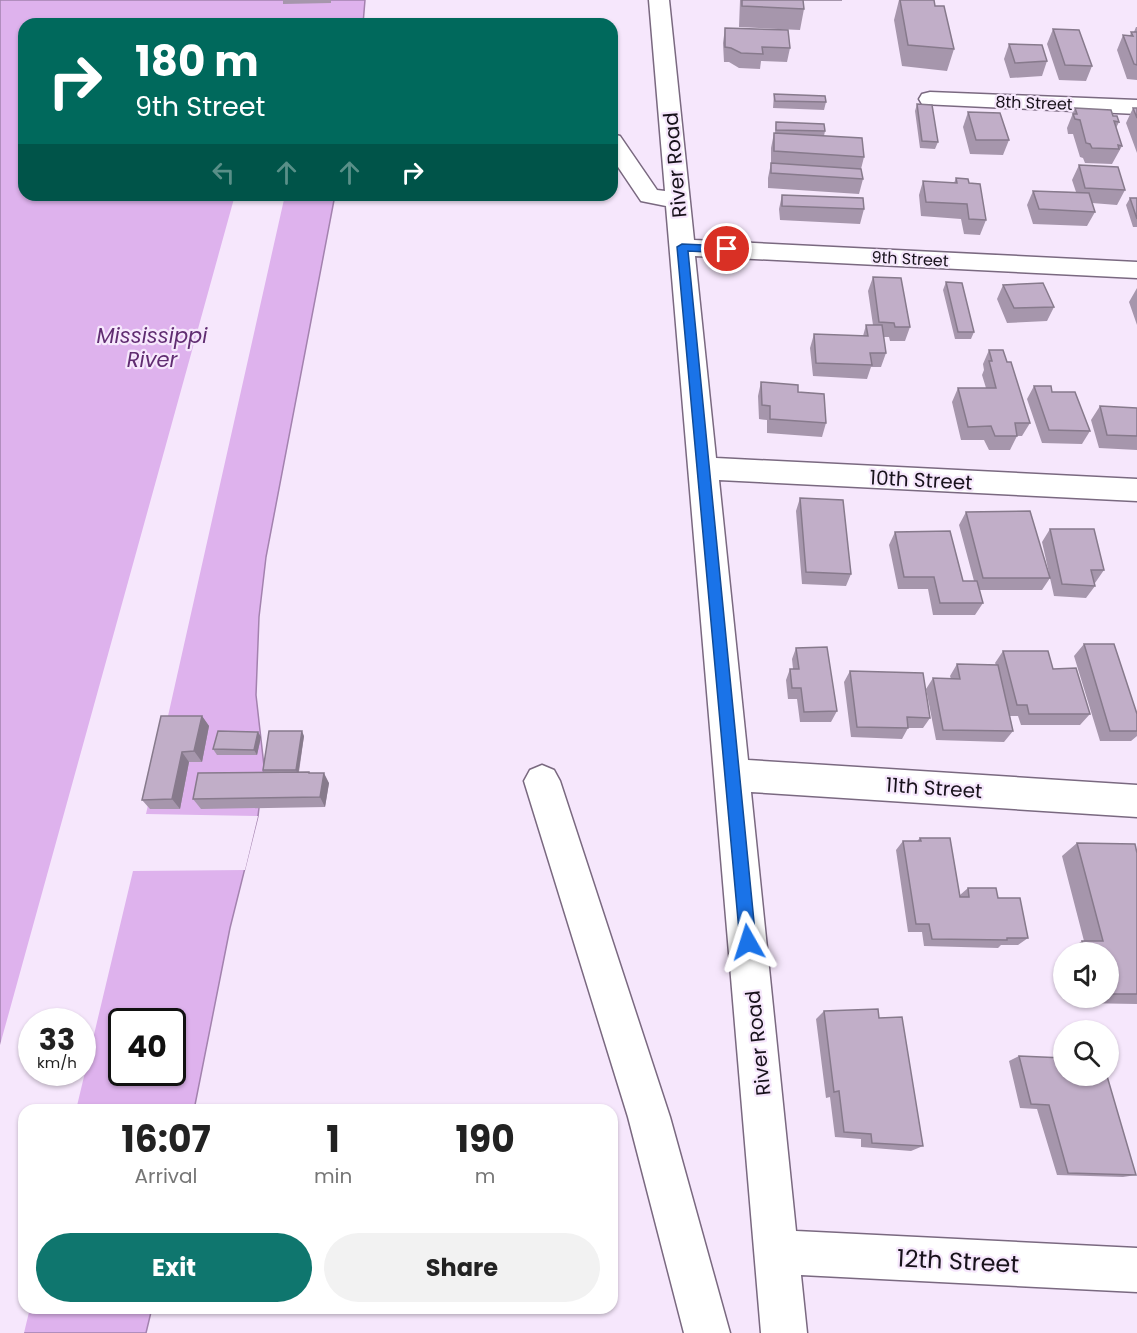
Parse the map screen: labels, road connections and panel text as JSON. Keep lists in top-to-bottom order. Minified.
{"streets":{"street":["8th Street","River Road","9th Street","10th Street","11th Street","12th Street"]},"crossings":[["River Road","9th Street"],["River Road","10th Street"],["River Road","11th Street"],["River Road","12th Street"]],"water":["Mississippi River"],"page":{"turn":["180 m","9th Street"],"speed":"33 km/h","limit":"40","eta":["16:07","Arrival","1","min","190","m"],"buttons":["Exit","Share"]}}
